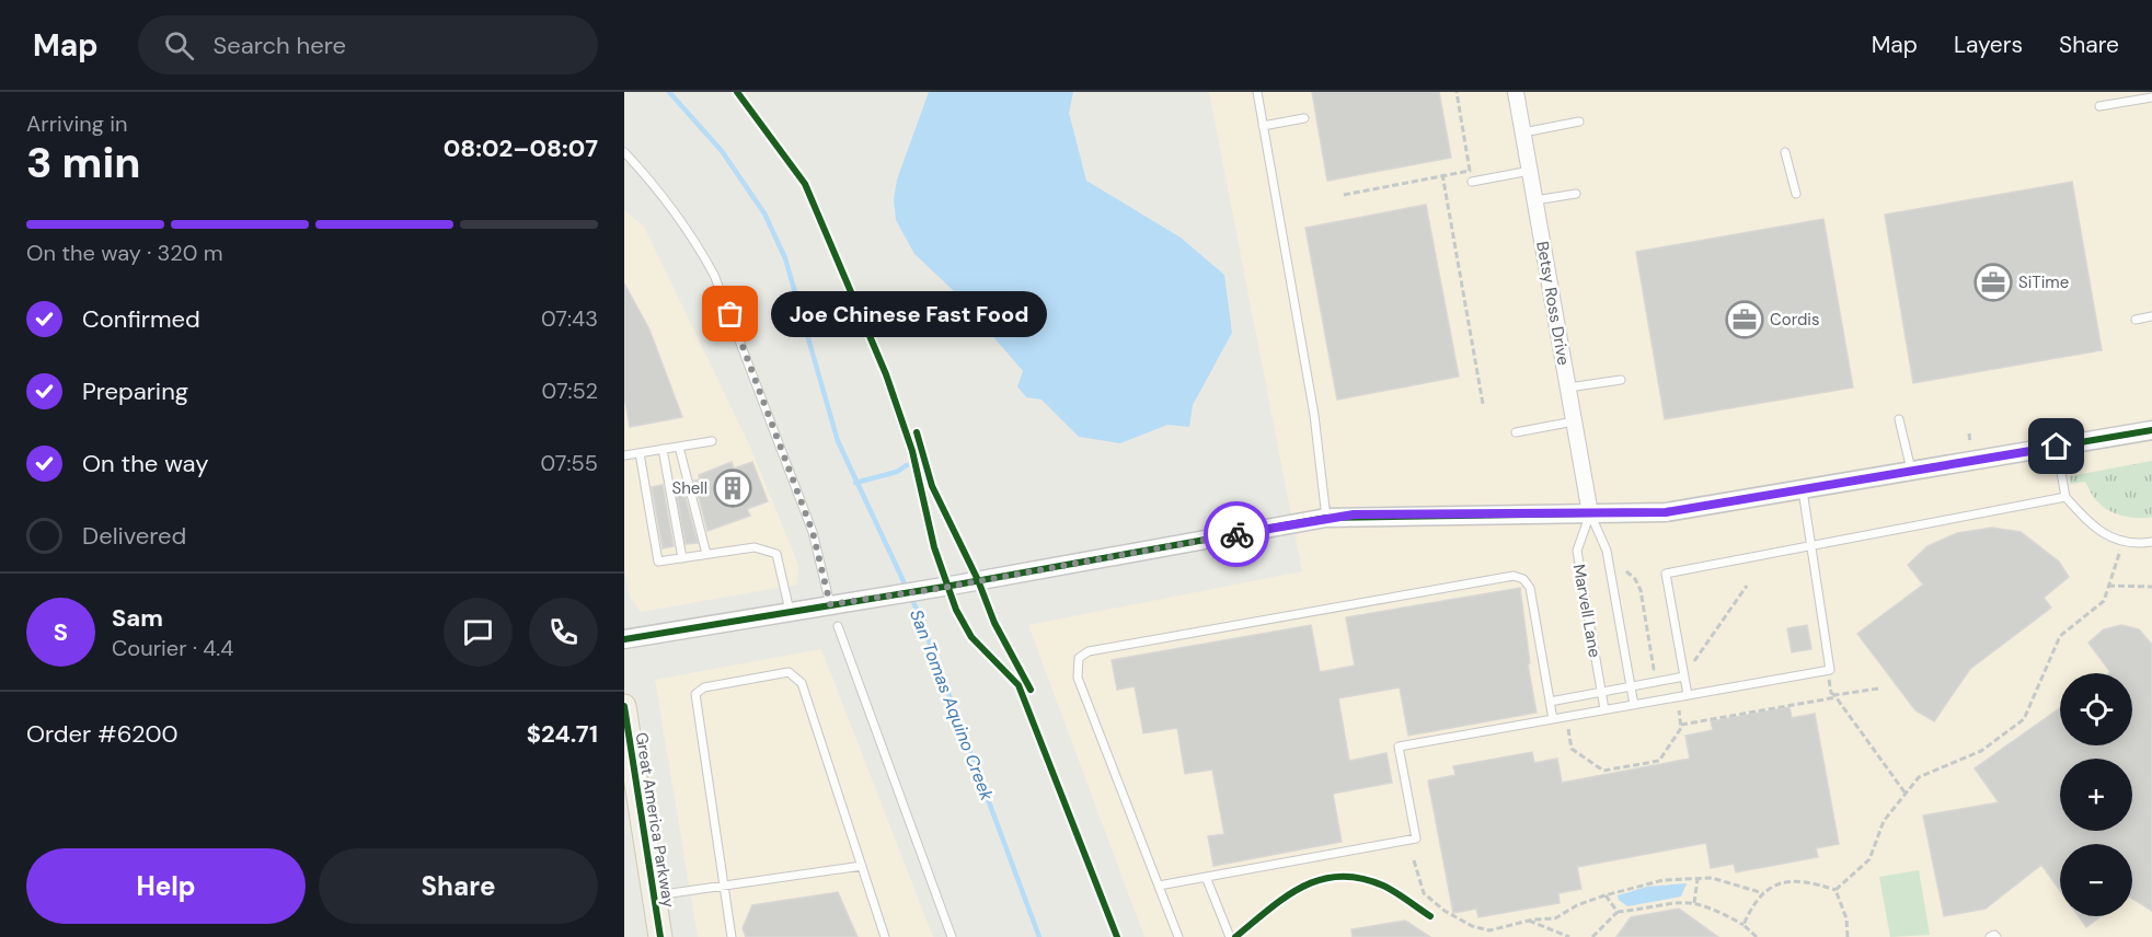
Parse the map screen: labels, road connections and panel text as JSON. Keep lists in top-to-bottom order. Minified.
{"streets":{"main road":["Great America Parkway"],"street":["Betsy Ross Drive"],"lane":["Marvell Lane"]},"crossings":[["Betsy Ross Drive","Marvell Lane"]],"water":["San Tomas Aquino Creek"],"places":{"office":["SiTime","Cordis"],"other":["Joe Chinese Fast Food"],"building":["Shell"]},"page":{"header":"Map","search":"Search here","nav":["Map","Layers","Share"],"heading":["3 min","Arriving in","08:02–08:07"],"panel":["Sam","Courier · 4.4","Order #6200","$24.71"],"bar":"On the way · 320 m","list":[["Confirmed","07:43"],["Preparing","07:52"],["On the way","07:55"],"Delivered"],"bubble":"Joe Chinese Fast Food","round":"S","map_buttons":["+","−"],"buttons":["Help","Share"]}}
